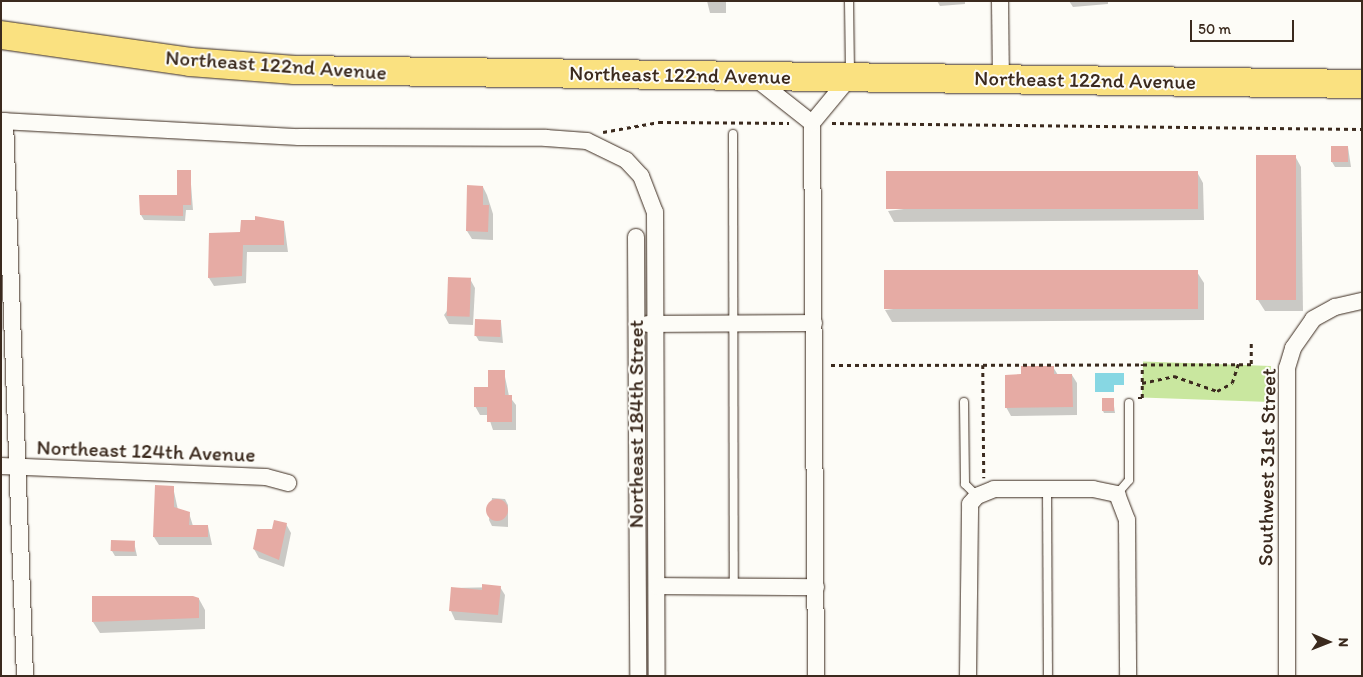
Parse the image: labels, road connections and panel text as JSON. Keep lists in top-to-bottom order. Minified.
{"streets":{"highway":["Northeast 122nd Avenue"],"street":["Northeast 184th Street","Northeast 124th Avenue","Southwest 31st Street"]},"scale_bar":"50 m","north":"right"}
